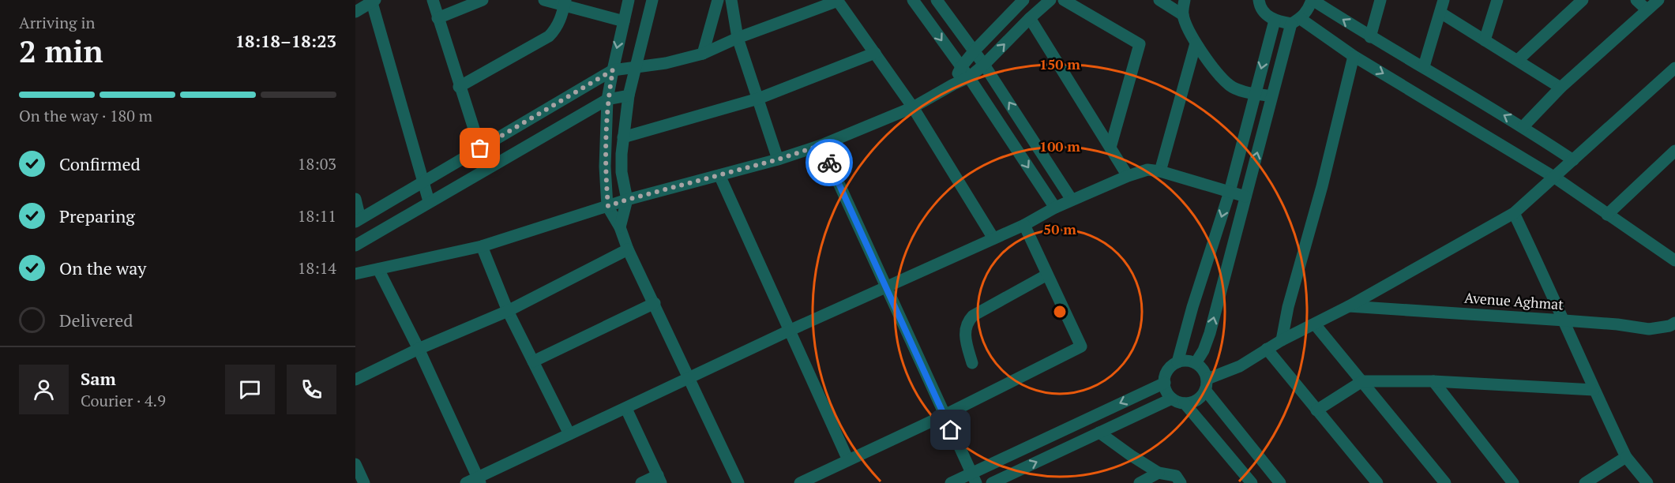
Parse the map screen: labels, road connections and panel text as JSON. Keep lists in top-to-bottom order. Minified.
{"streets":{"street":["Avenue Aghmat"]},"page":{"heading":["2 min","Arriving in","18:18–18:23"],"panel":["Sam","Courier · 4.9"],"bar":"On the way · 180 m","list":[["Confirmed","18:03"],["Preparing","18:11"],["On the way","18:14"],"Delivered"]},"rings":["150 m","100 m","50 m"]}
